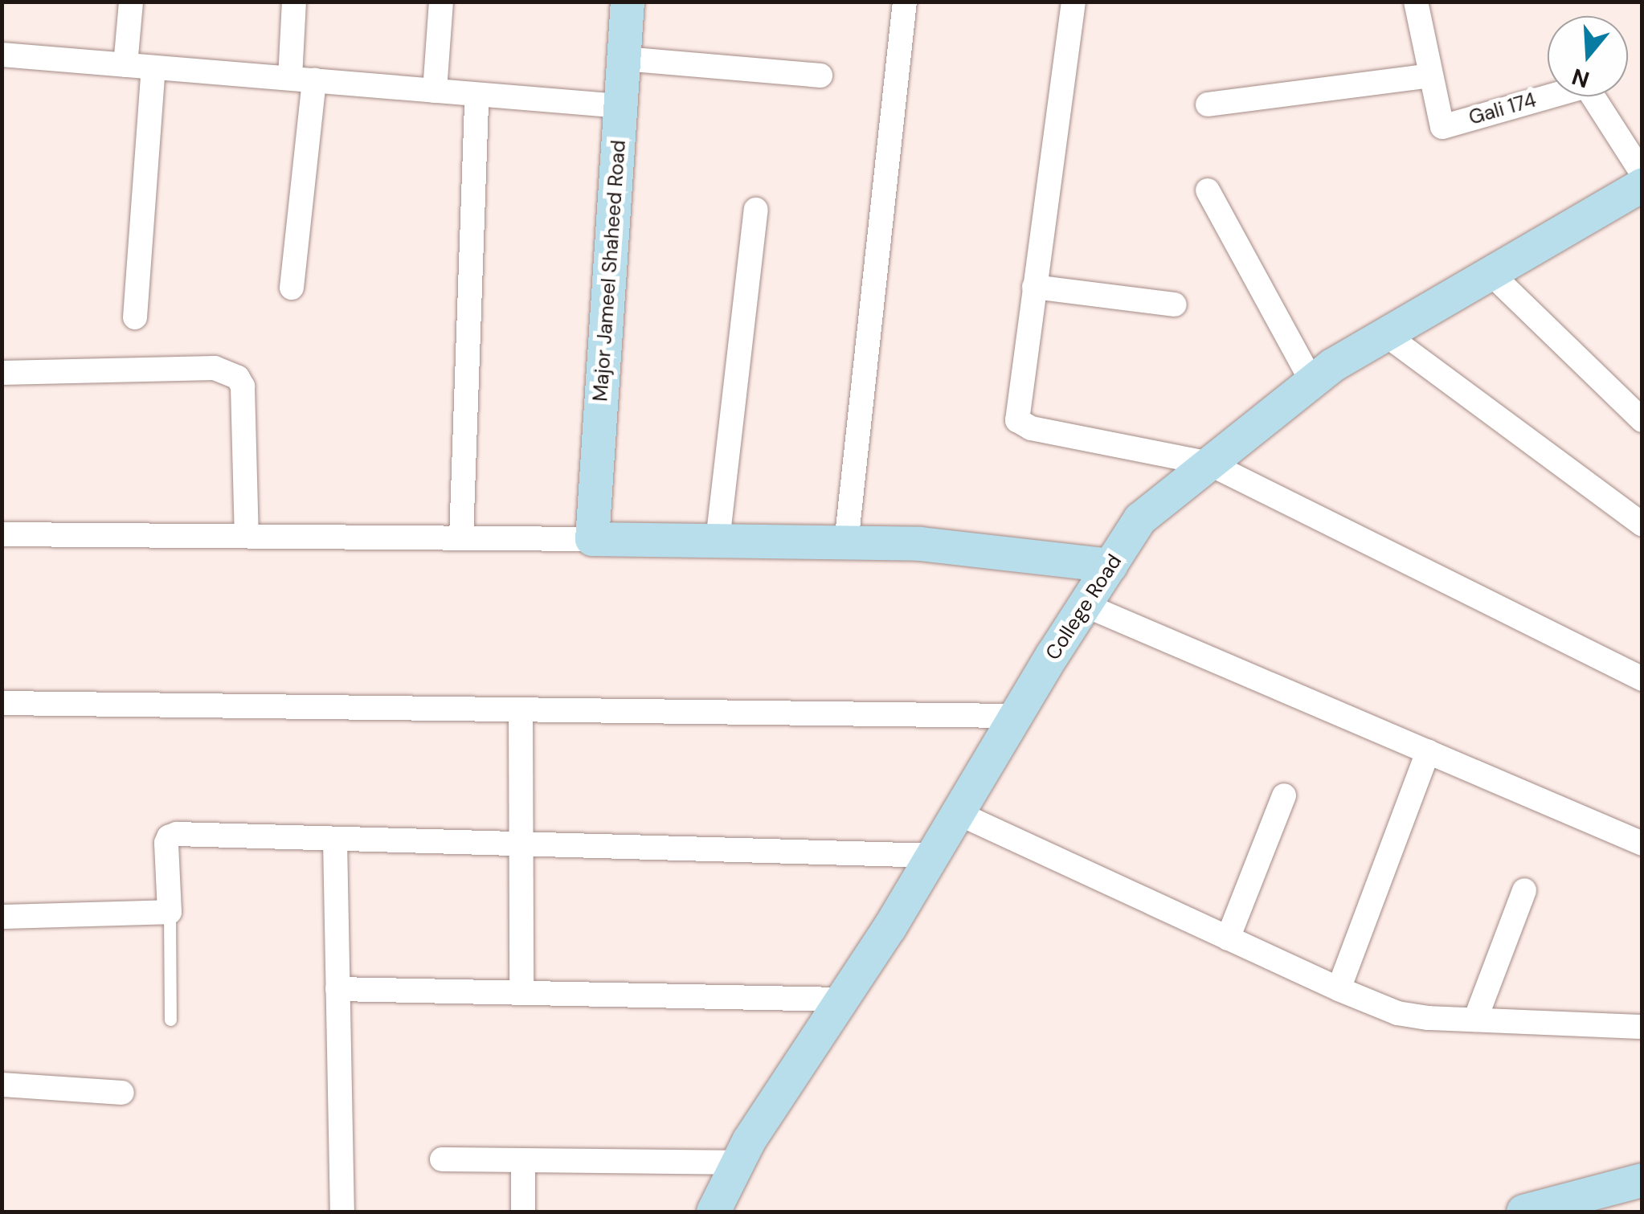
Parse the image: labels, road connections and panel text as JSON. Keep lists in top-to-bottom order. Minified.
{"streets":{"street":["Gali 174","Major Jameel Shaheed Road","College Road"]},"north":"bottom"}
